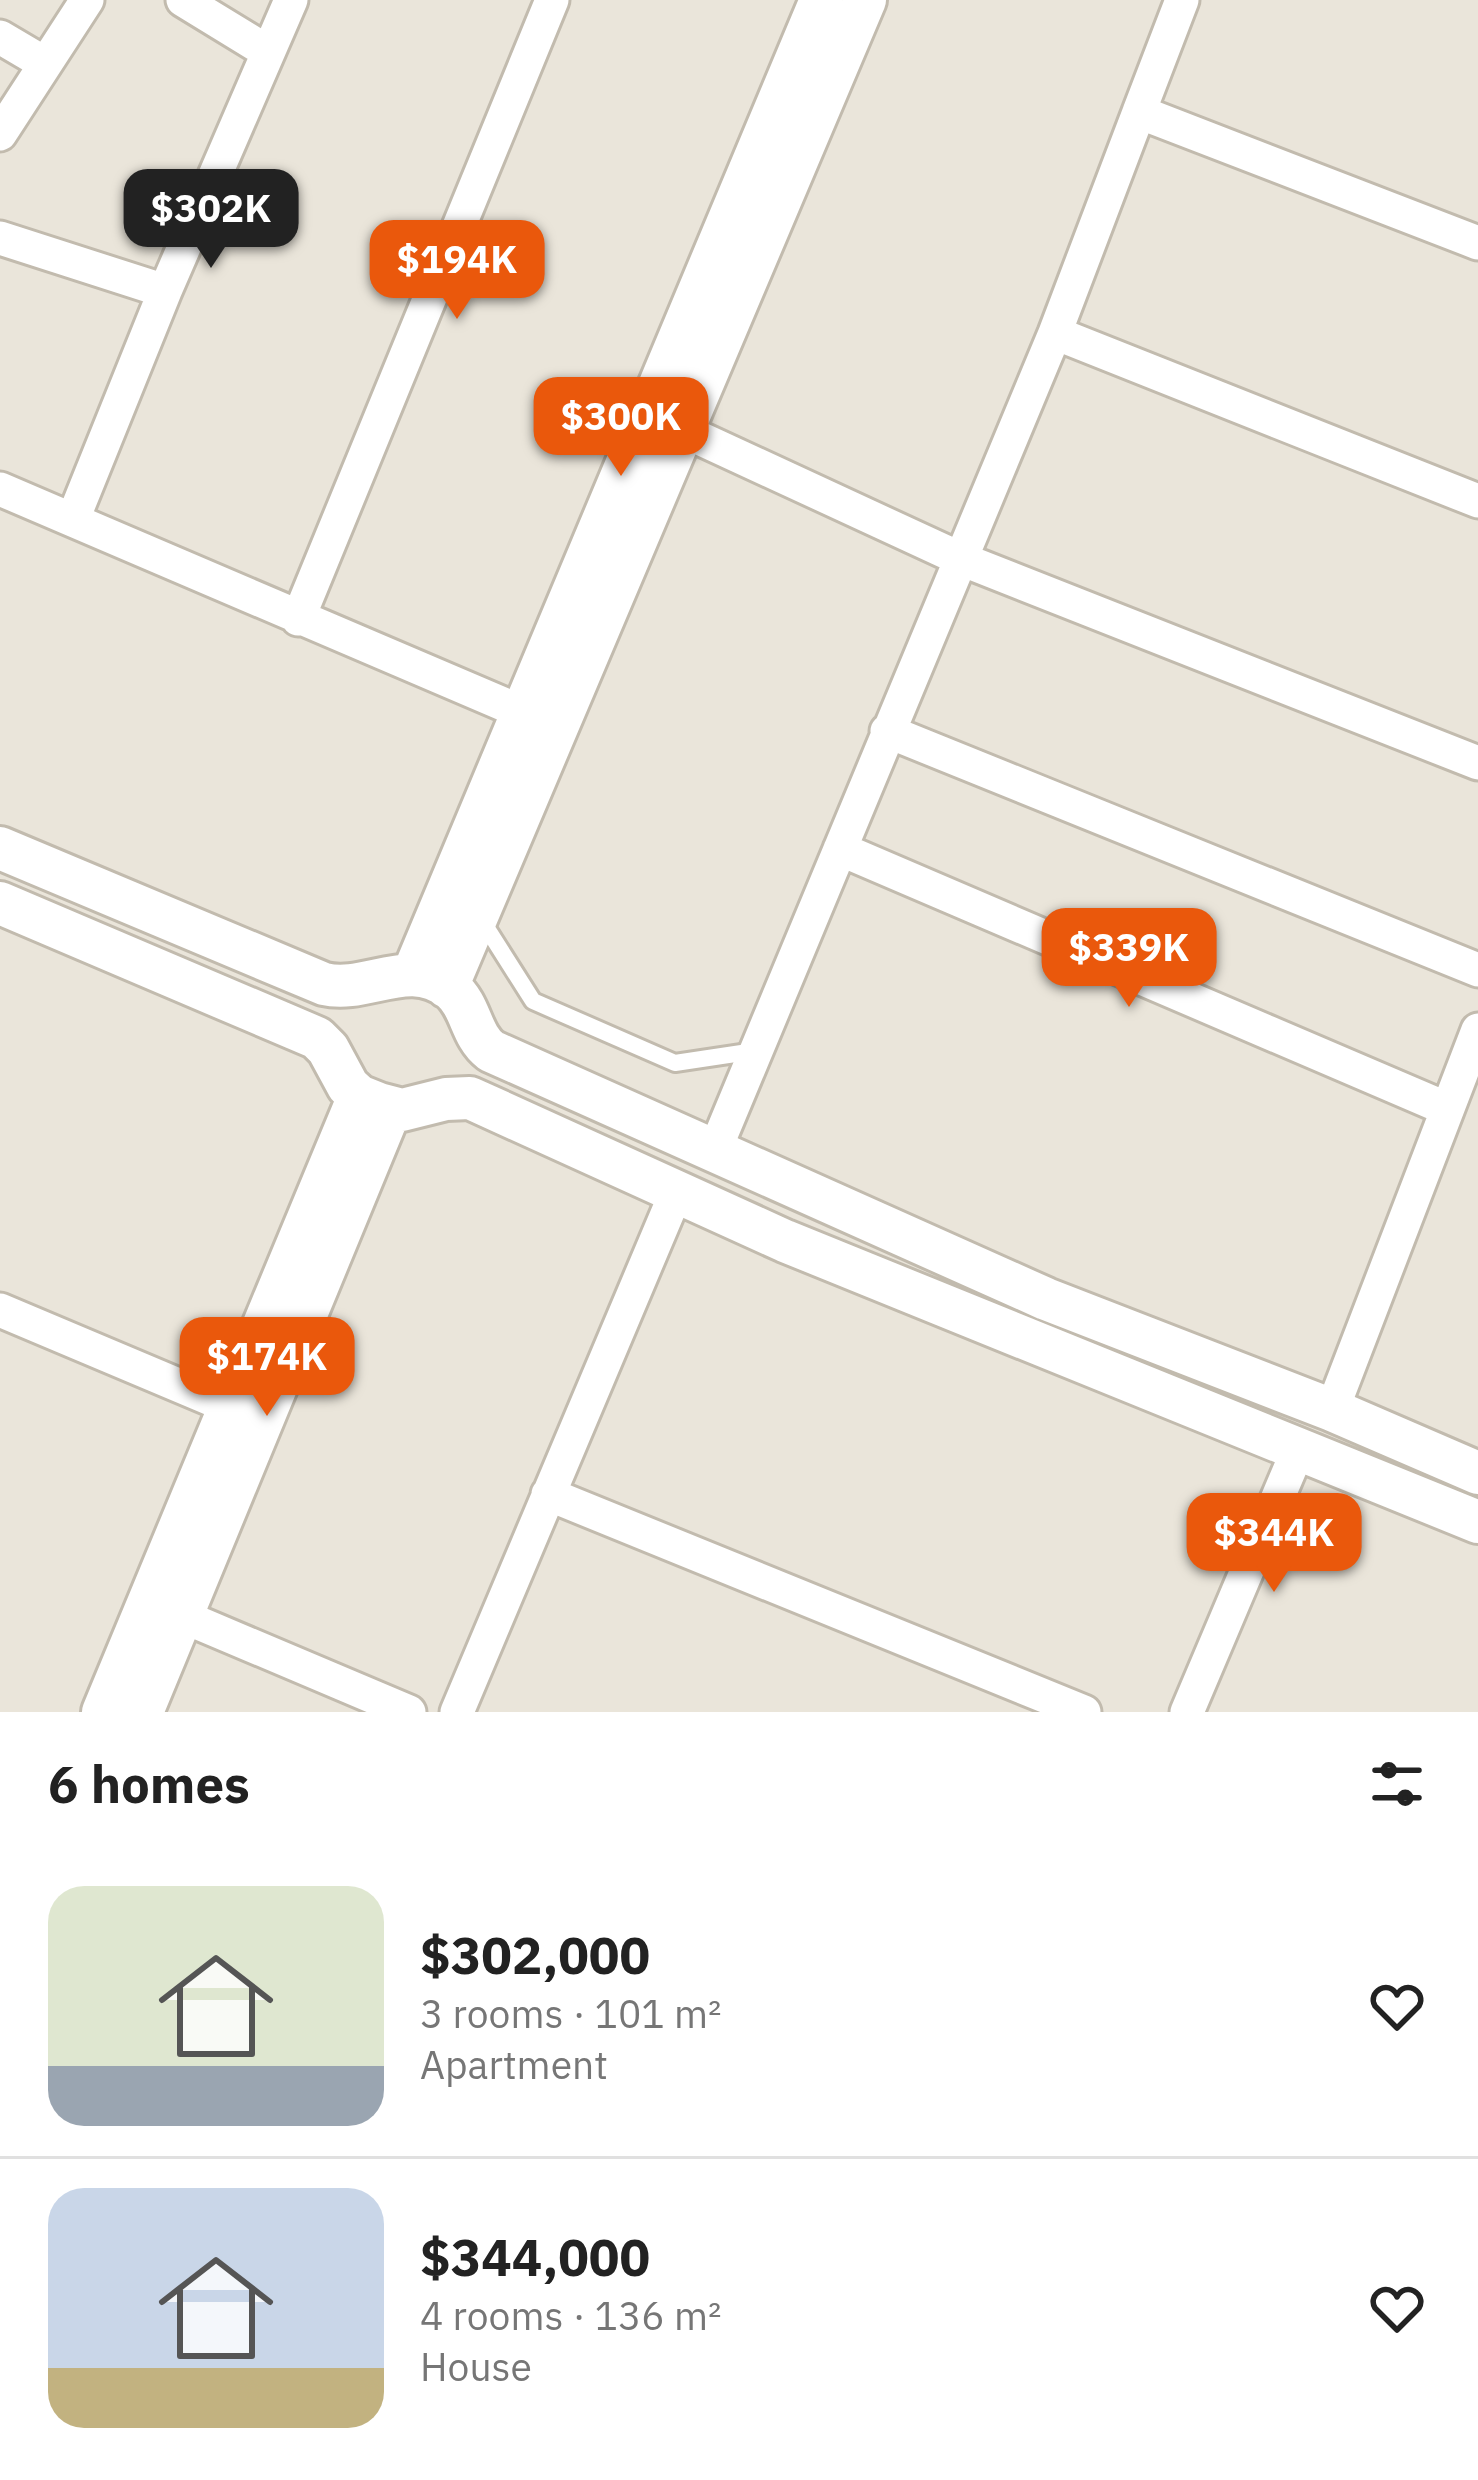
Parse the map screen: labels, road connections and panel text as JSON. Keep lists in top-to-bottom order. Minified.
{"page":{"price":["$302K","$194K","$300K","$339K","$174K","$344K"],"heading":"6 homes","list":[{"name":"$302,000","note":"3 rooms · 101 m² · Apartment"},{"name":"$344,000","note":"4 rooms · 136 m² · House"}]}}
